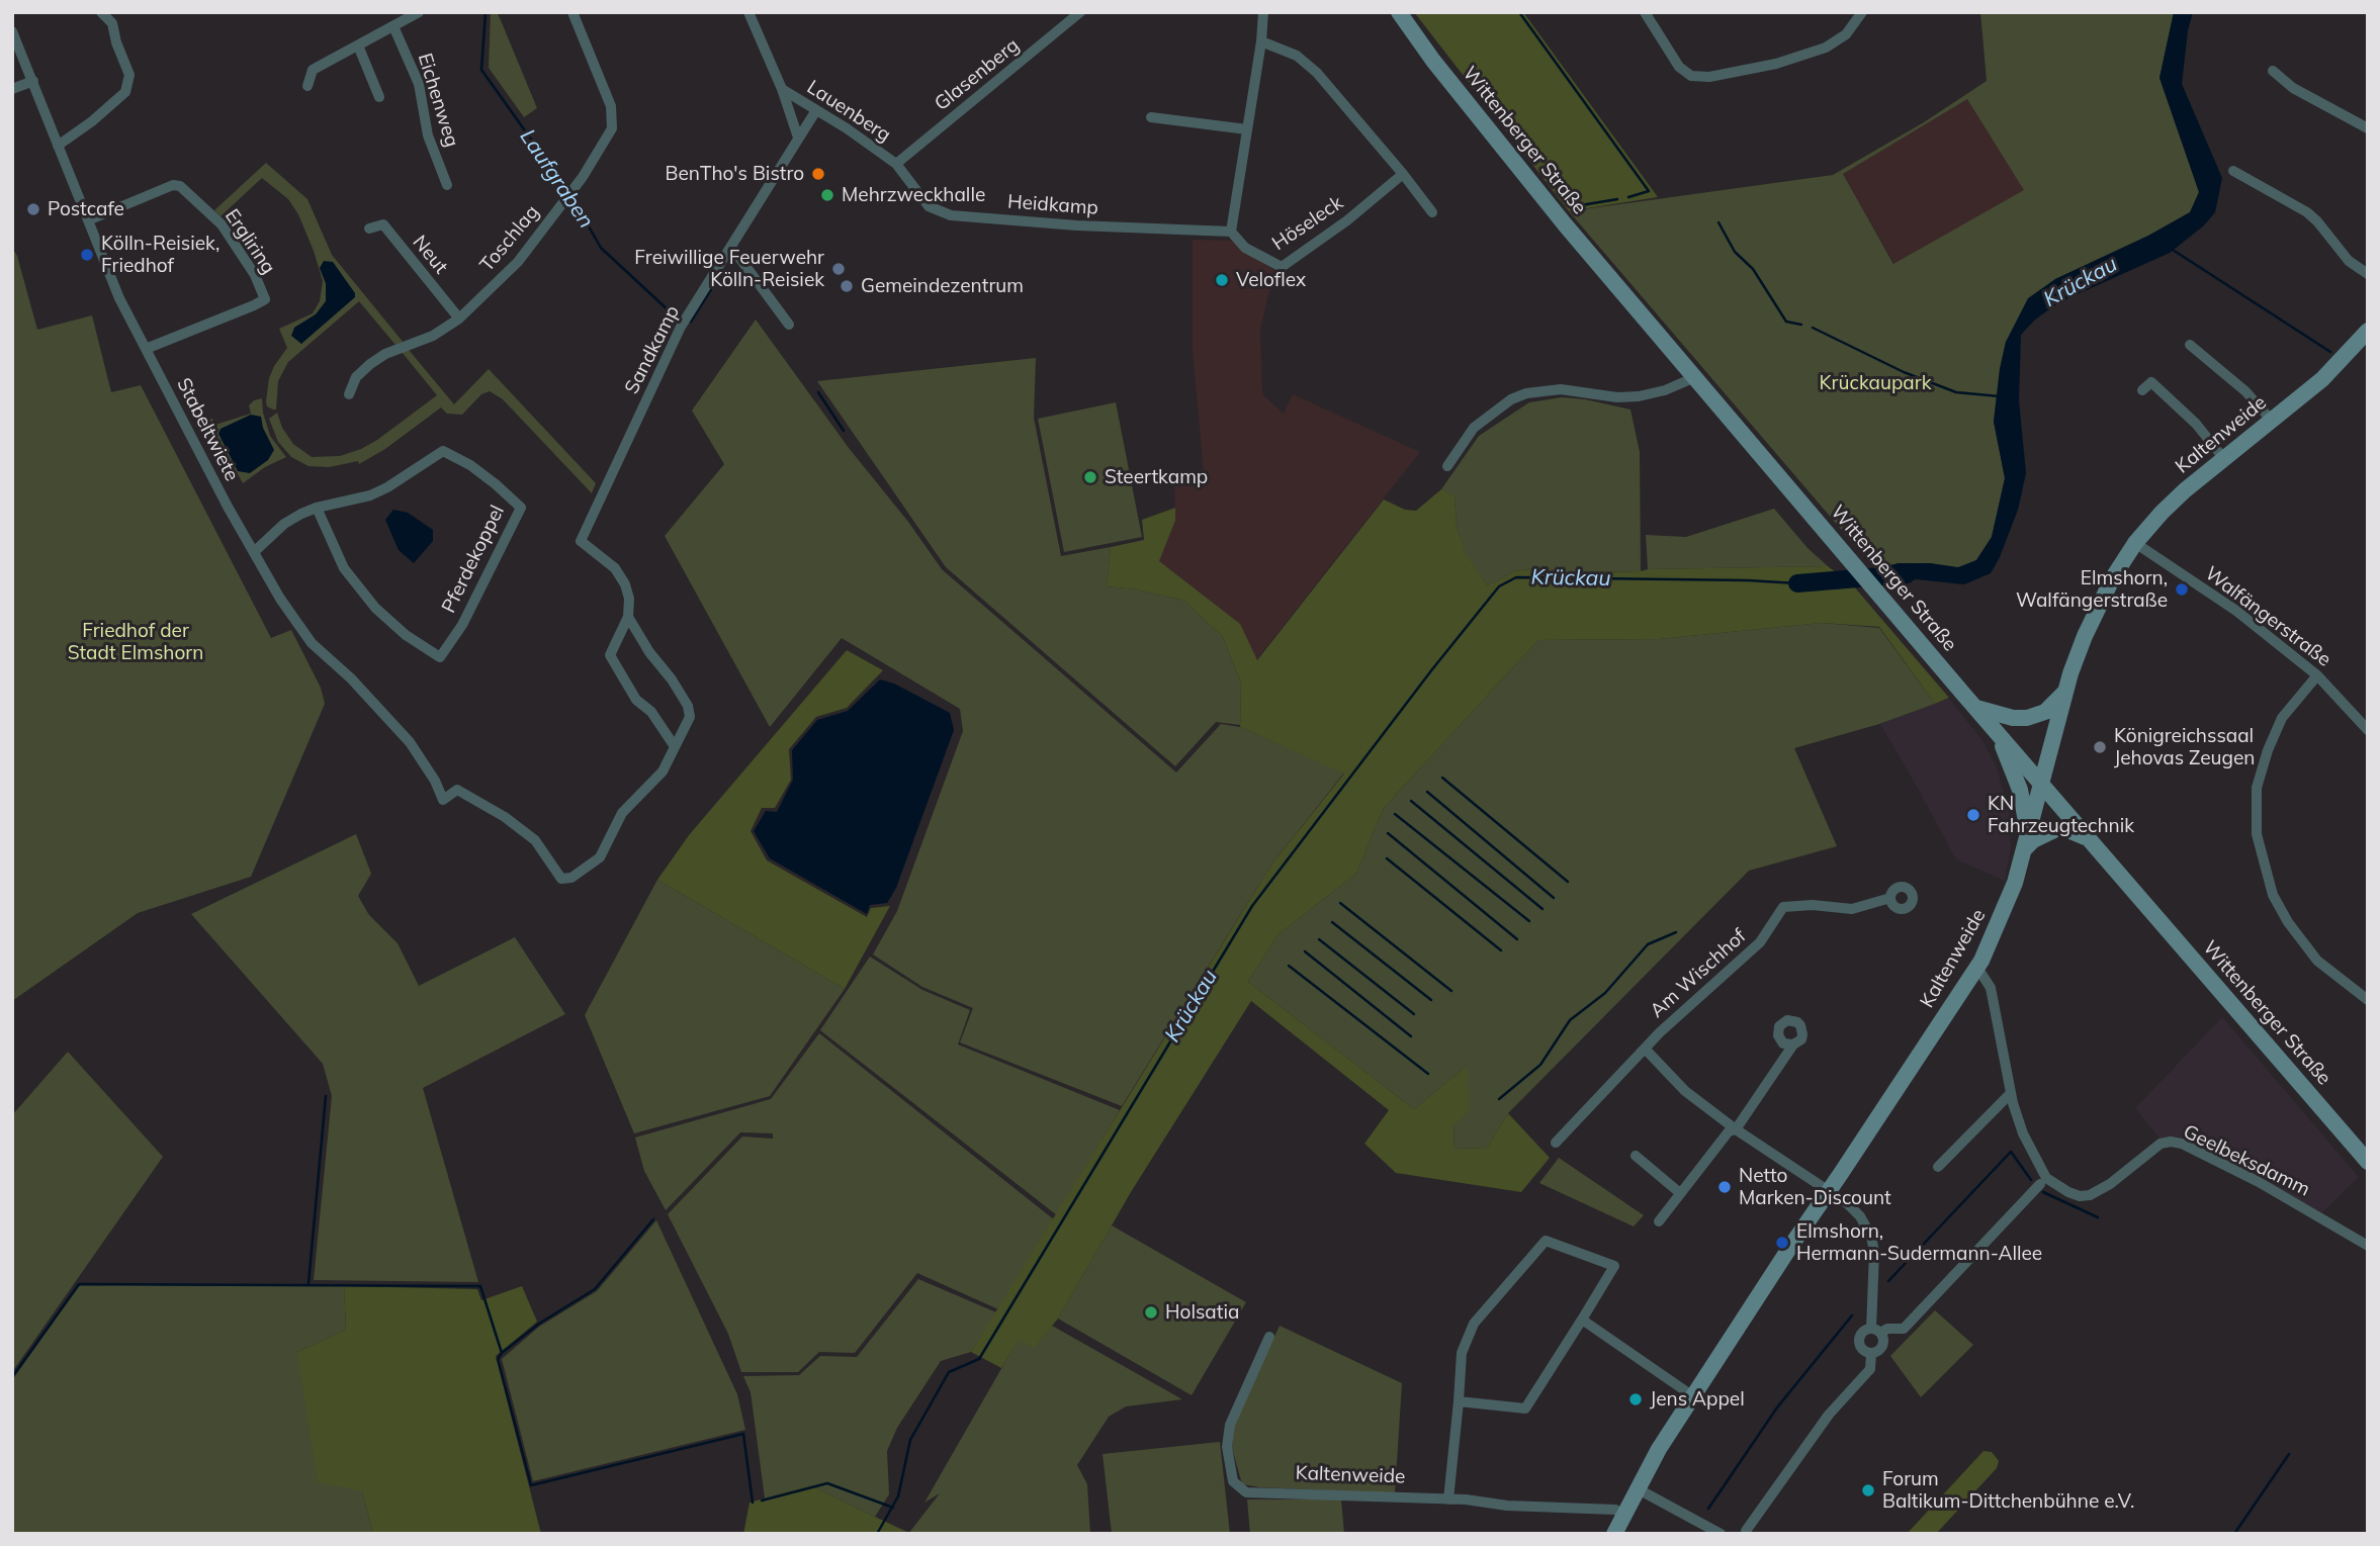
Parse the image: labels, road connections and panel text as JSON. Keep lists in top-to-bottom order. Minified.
{"streets":{"main road":["Wittenberger Straße","Kaltenweide"],"street":["Glasenberg","Eichenweg","Lauenberg","Heidkamp","Höseleck","Toschlag","Ergliring","Neut","Sandkamp","Stabeltwiete","Pferdekoppel","Walfängerstraße","Am Wischhof","Geelbeksdamm"]},"crossings":[["Glasenberg","Lauenberg"],["Glasenberg","Heidkamp"],["Lauenberg","Heidkamp"],["Lauenberg","Sandkamp"],["Wittenberger Straße","Kaltenweide"],["Heidkamp","Höseleck"],["Toschlag","Neut"],["Ergliring","Stabeltwiete"],["Stabeltwiete","Pferdekoppel"],["Kaltenweide","Walfängerstraße"],["Kaltenweide","Geelbeksdamm"]],"water":["Laufgraben","Krückau"],"parks":["Krückaupark","Friedhof der Stadt Elmshorn"],"places":["BenTho's Bistro","Mehrzweckhalle","Postcafe","Kölln-Reisiek, Friedhof","Freiwillige Feuerwehr Kölln-Reisiek","Veloflex","Gemeindezentrum","Steertkamp","Elmshorn, Walfängerstraße","Königreichssaal Jehovas Zeugen","KN Fahrzeugtechnik","Netto Marken-Discount","Elmshorn, Hermann-Sudermann-Allee","Holsatia","Jens Appel","Forum Baltikum-Dittchenbühne e.V."]}
